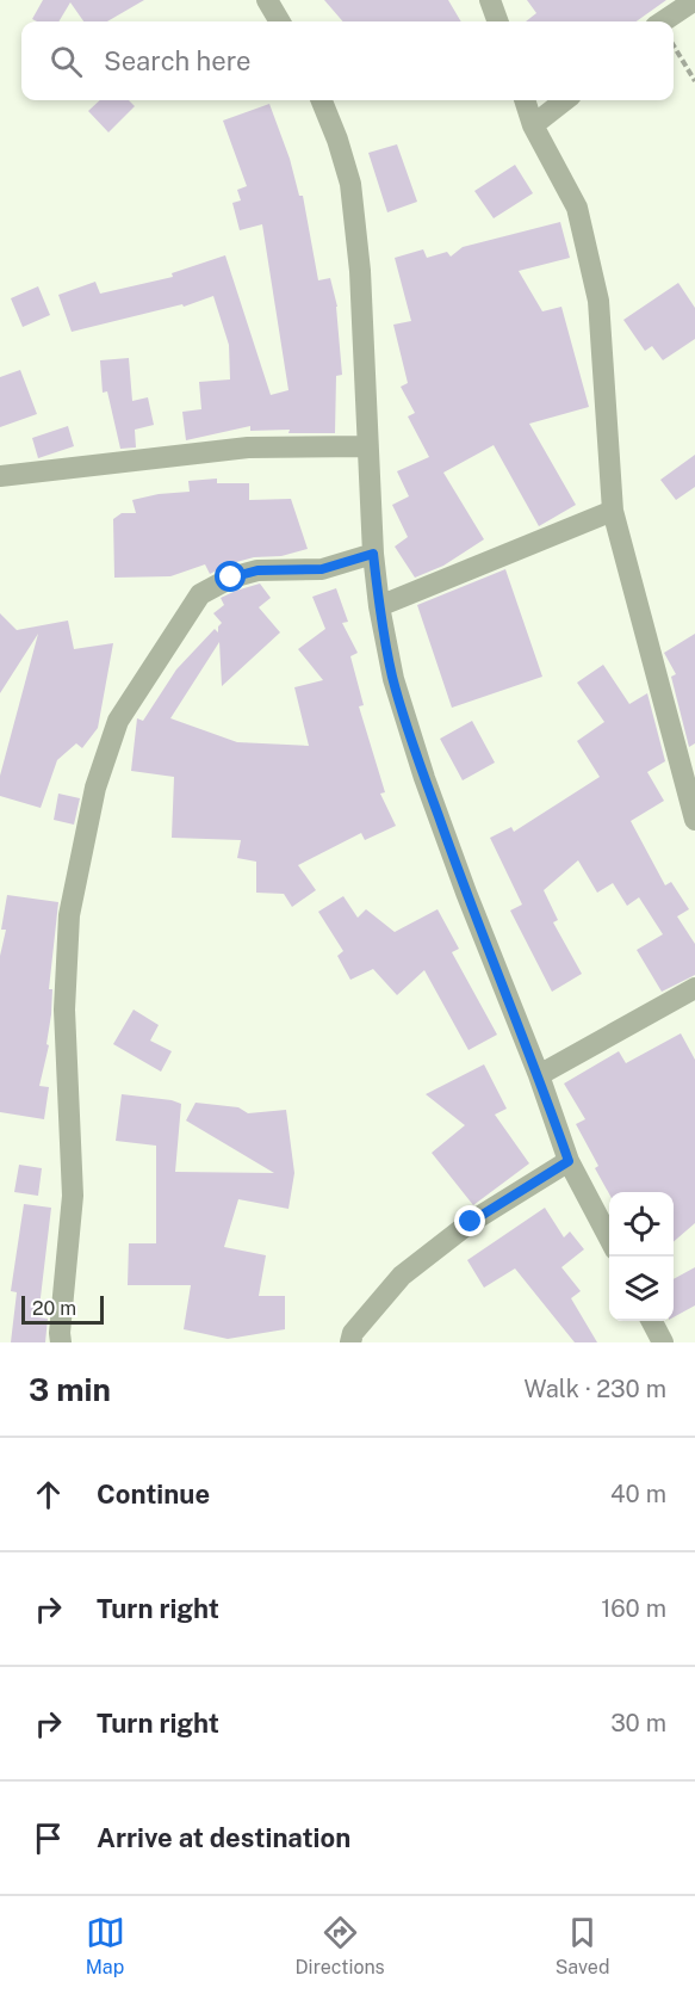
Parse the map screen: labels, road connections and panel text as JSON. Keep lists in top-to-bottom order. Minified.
{"scale_bar":"20 m","page":{"search":"Search here","scale":"20 m","heading":["3 min","Walk · 230 m"],"list":[["Continue","40 m"],["Turn right","160 m"],["Turn right","30 m"],"Arrive at destination"],"nav":["Map","Directions","Saved"]}}
